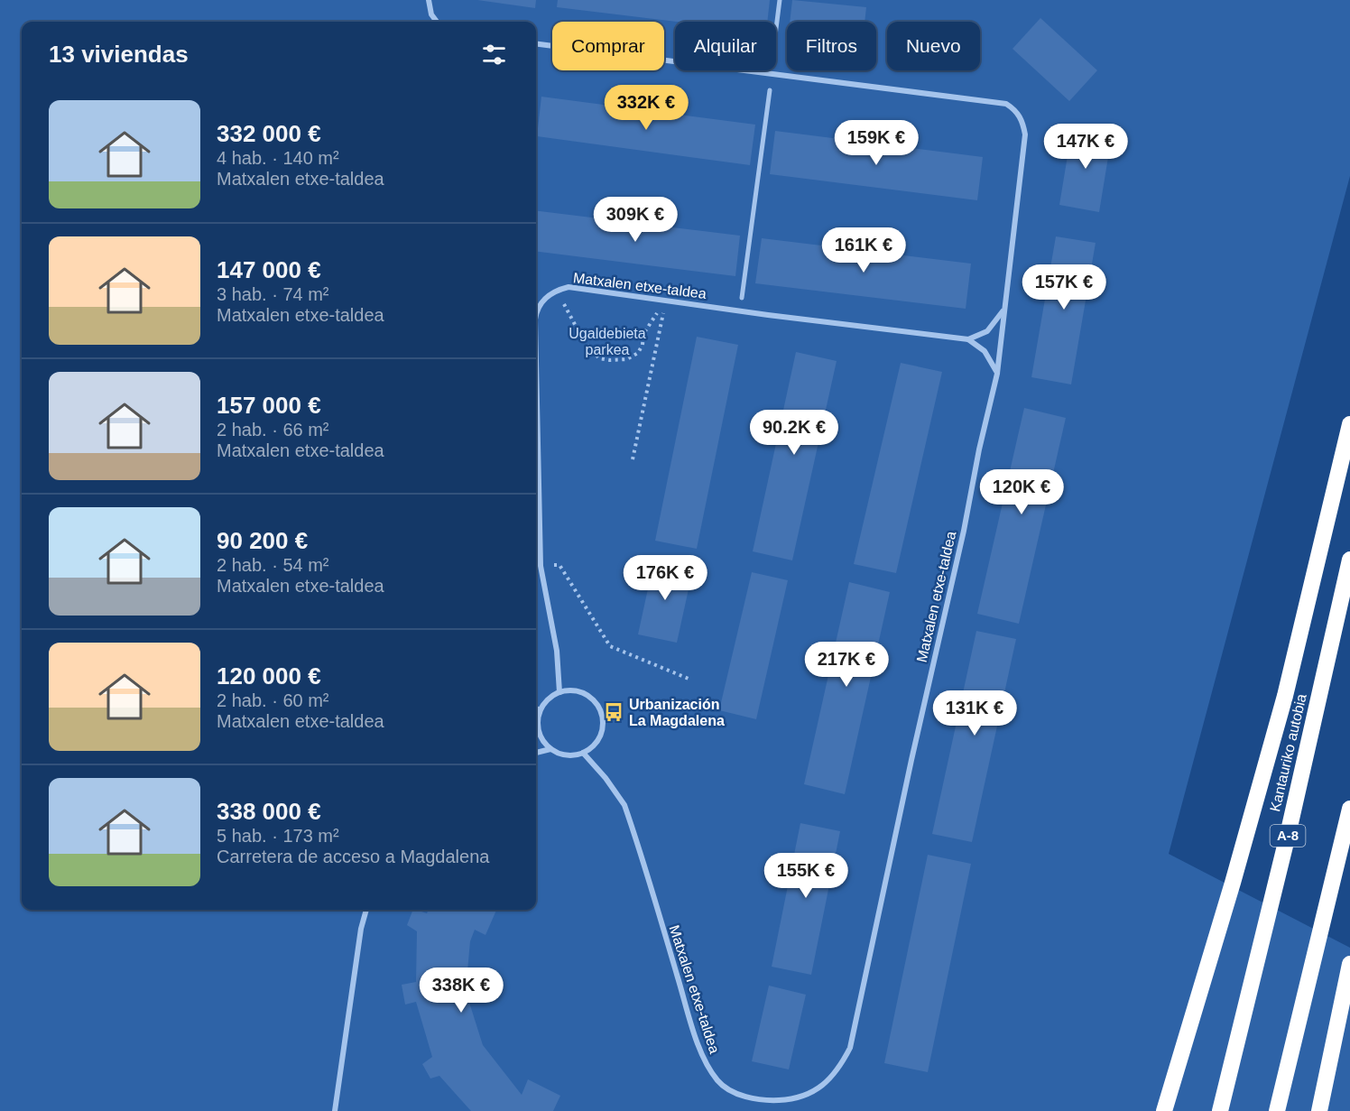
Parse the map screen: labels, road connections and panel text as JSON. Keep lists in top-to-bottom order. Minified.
{"streets":{"highway":["Kantauriko autobia","A-8"],"street":["Matxalen etxe-taldea"]},"parks":["Ugaldebieta parkea"],"places":{"bus stop":["Urbanización La Magdalena"]},"page":{"chip":["Comprar","Alquilar","Filtros","Nuevo"],"heading":"13 viviendas","price":["332K €","159K €","147K €","309K €","161K €","157K €","90.2K €","120K €","176K €","217K €","131K €","155K €","338K €"],"list":[{"name":"332 000 €","note":"4 hab. · 140 m² · Matxalen etxe-taldea"},{"name":"147 000 €","note":"3 hab. · 74 m² · Matxalen etxe-taldea"},{"name":"157 000 €","note":"2 hab. · 66 m² · Matxalen etxe-taldea"},{"name":"90 200 €","note":"2 hab. · 54 m² · Matxalen etxe-taldea"},{"name":"120 000 €","note":"2 hab. · 60 m² · Matxalen etxe-taldea"},{"name":"338 000 €","note":"5 hab. · 173 m² · Carretera de acceso a Magdalena"}]}}
